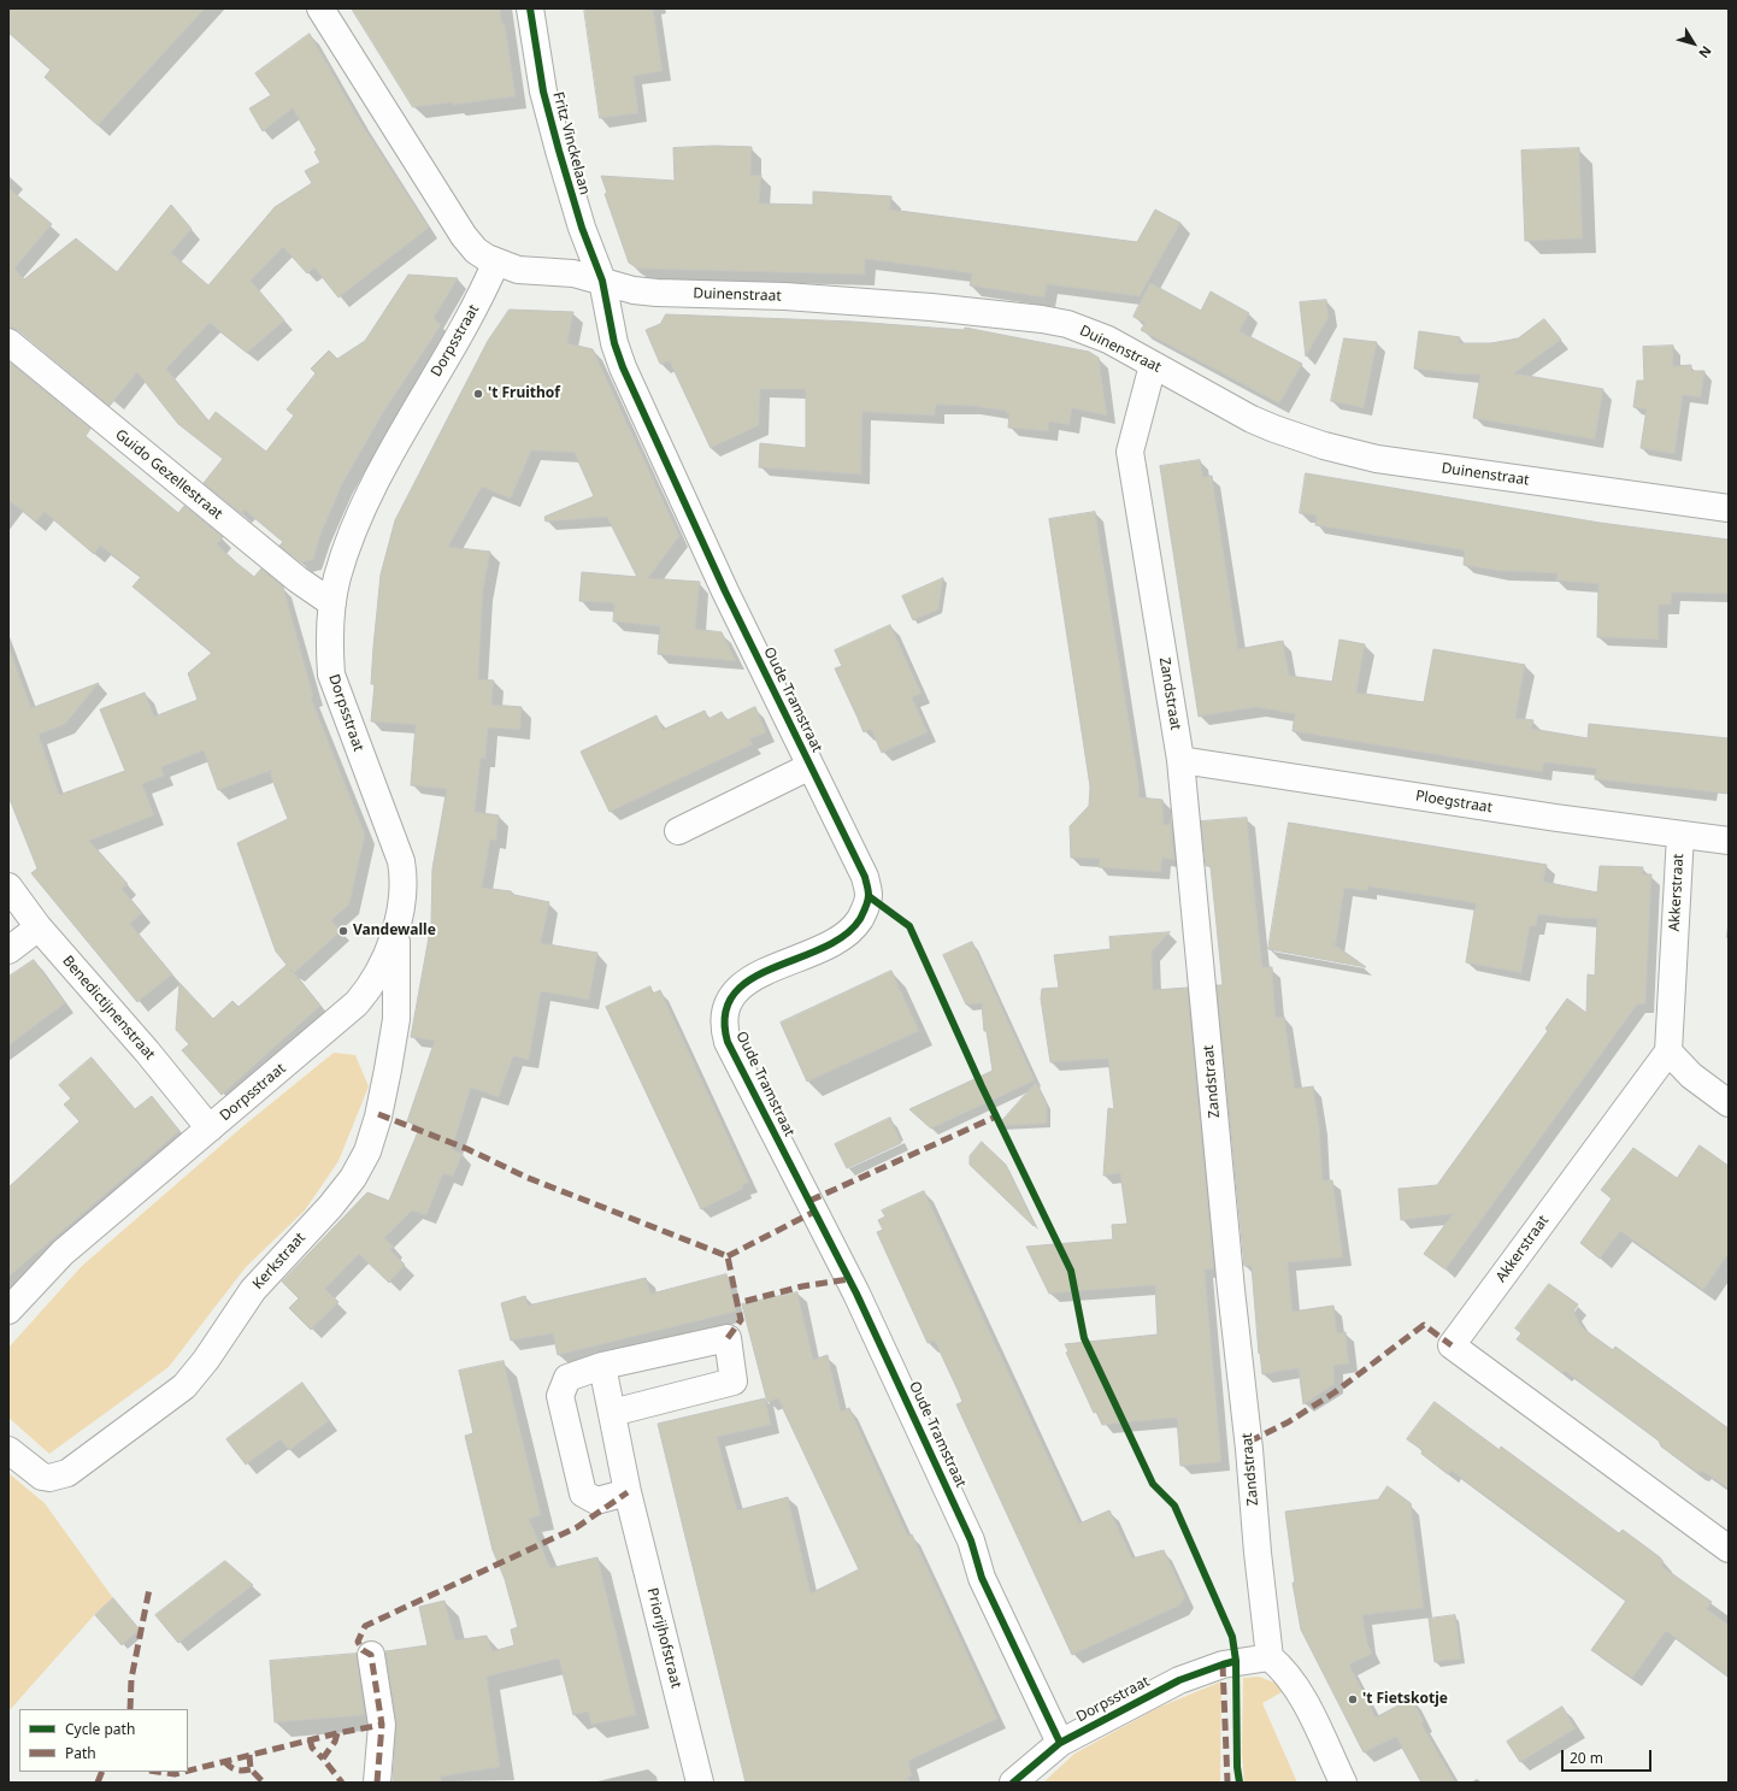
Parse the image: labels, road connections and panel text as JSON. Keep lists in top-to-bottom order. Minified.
{"streets":{"street":["Fritz Vinckelaan","Duinenstraat","Dorpsstraat","Guido Gezellestraat","Zandstraat","Oude Tramstraat","Ploegstraat","Akkerstraat","Benedictijnenstraat","Kerkstraat","Priorijhofstraat"]},"crossings":[["Fritz Vinckelaan","Duinenstraat"],["Fritz Vinckelaan","Oude Tramstraat"],["Duinenstraat","Dorpsstraat"],["Duinenstraat","Zandstraat"],["Duinenstraat","Oude Tramstraat"],["Dorpsstraat","Guido Gezellestraat"],["Dorpsstraat","Zandstraat"],["Dorpsstraat","Oude Tramstraat"],["Dorpsstraat","Benedictijnenstraat"],["Dorpsstraat","Kerkstraat"],["Zandstraat","Ploegstraat"],["Ploegstraat","Akkerstraat"]],"places":["'t Fruithof","Vandewalle","'t Fietskotje"],"legend":["Cycle path","Path"],"scale_bar":"20 m","north":"bottom right"}
